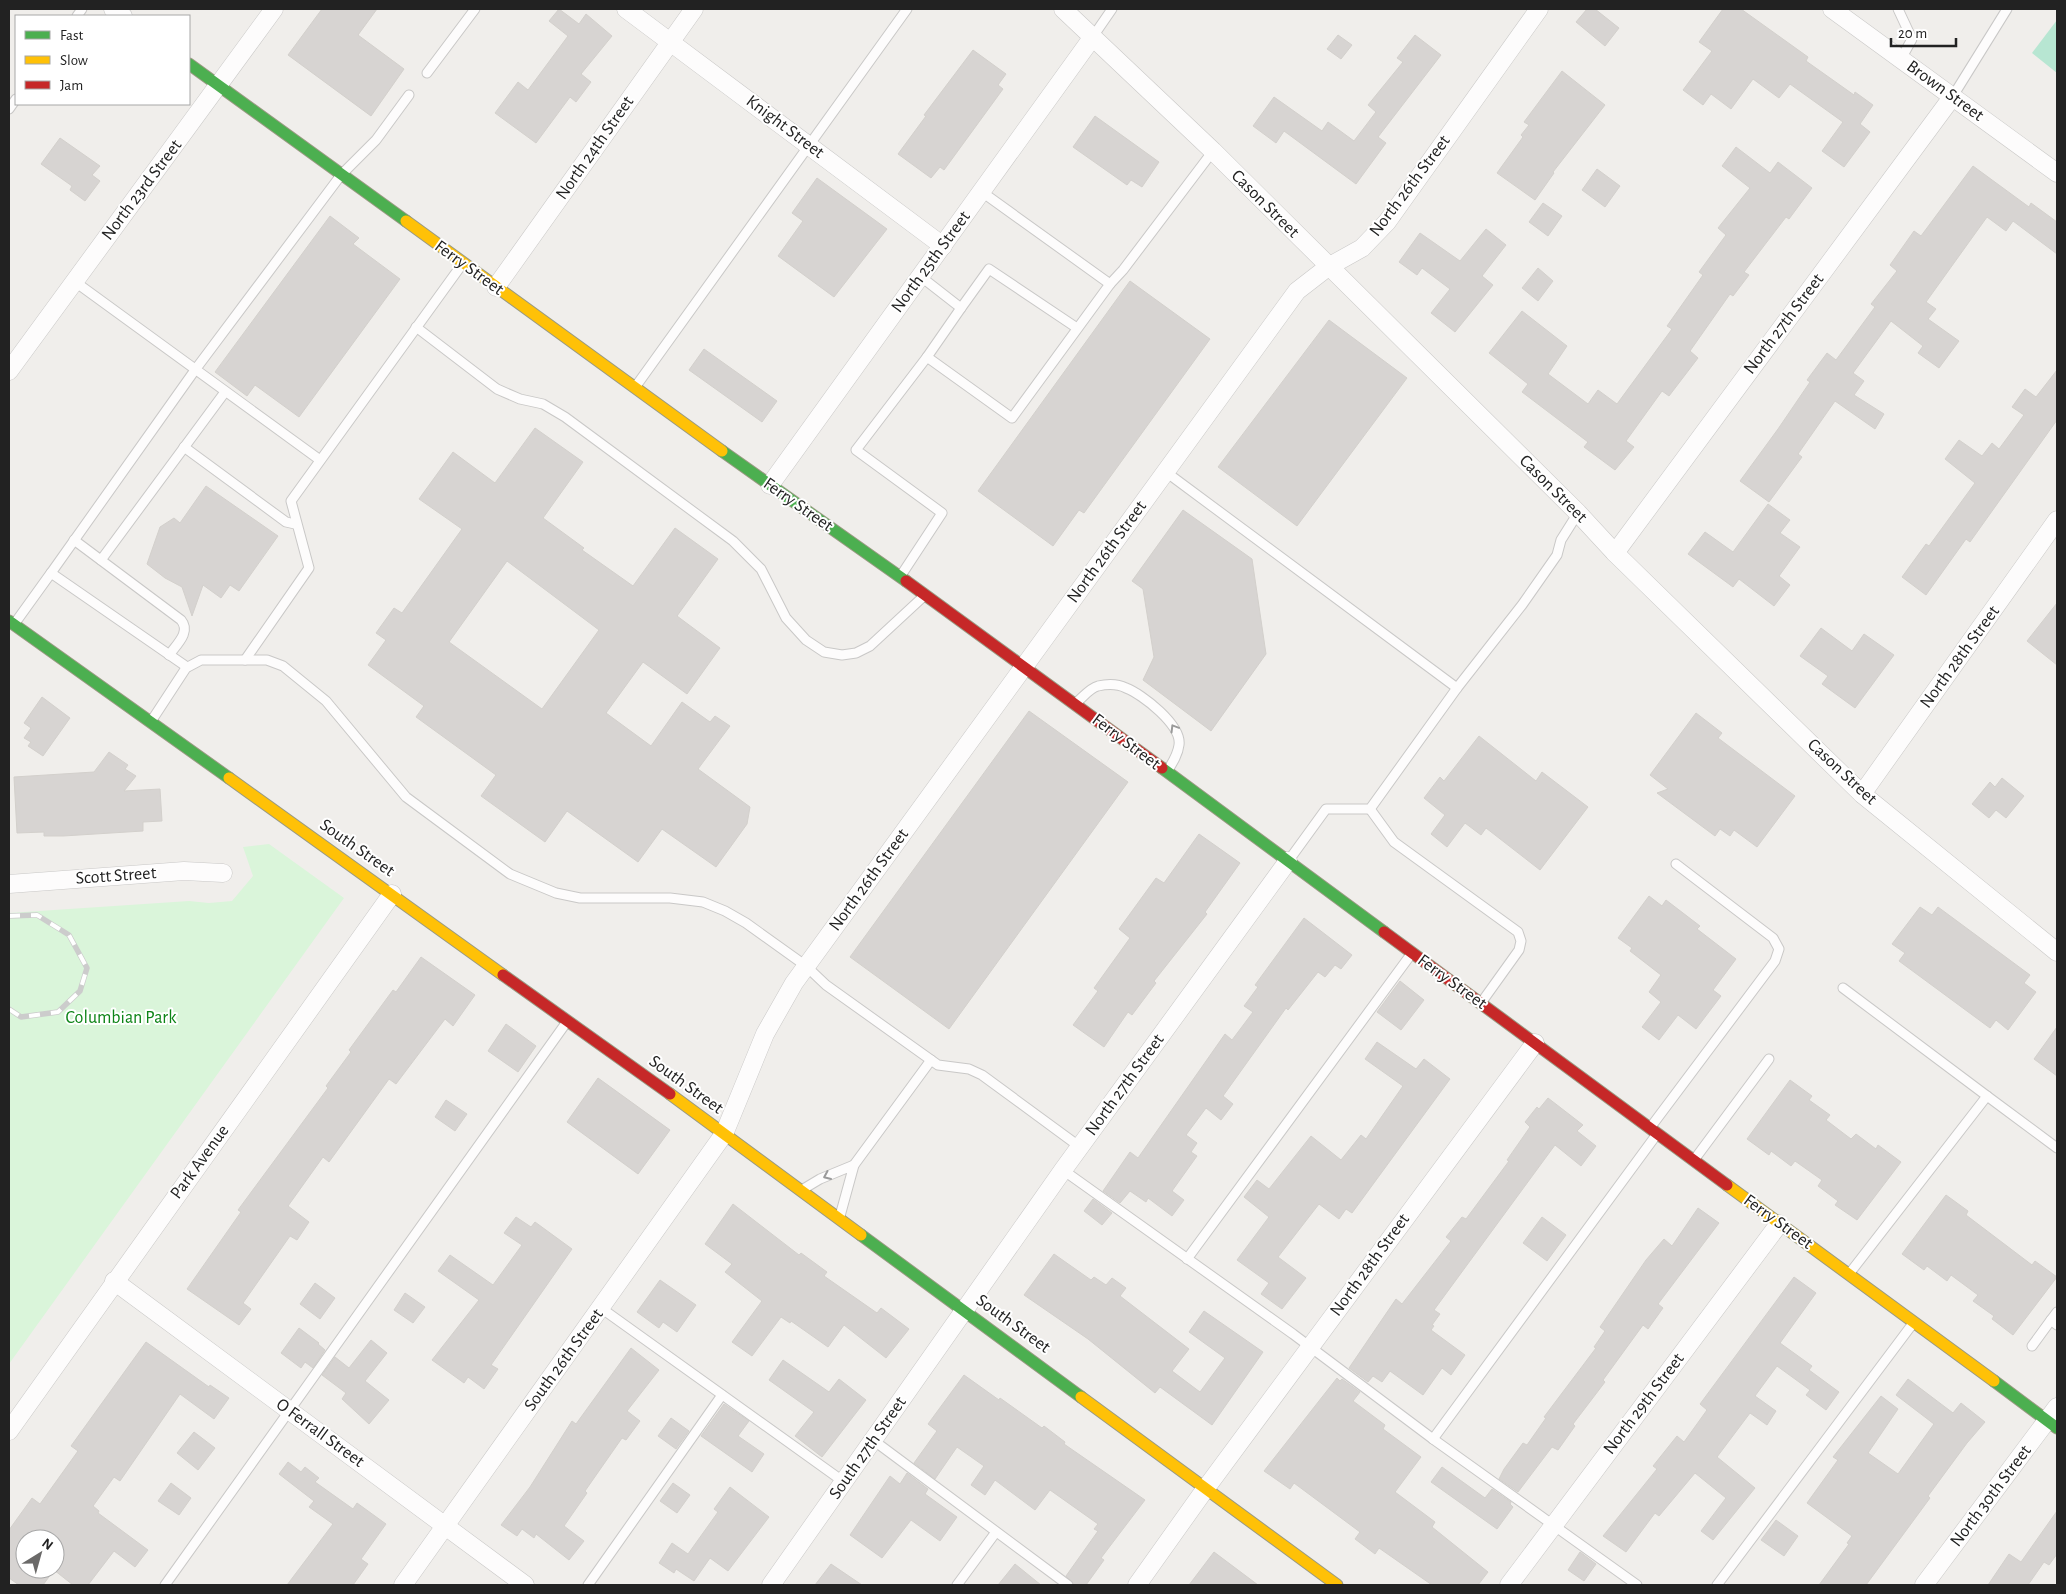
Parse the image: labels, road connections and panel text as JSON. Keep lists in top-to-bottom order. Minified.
{"streets":{"street":["Brown Street","Knight Street","North 24th Street","North 26th Street","North 23rd Street","Cason Street","North 25th Street","Ferry Street","North 27th Street","North 28th Street","South Street","Scott Street","Park Avenue","South 26th Street","North 29th Street","O Ferrall Street","South 27th Street","North 30th Street"]},"crossings":[["Brown Street","North 27th Street"],["Knight Street","North 24th Street"],["Knight Street","North 25th Street"],["North 24th Street","Ferry Street"],["North 26th Street","Cason Street"],["North 26th Street","Ferry Street"],["North 26th Street","South Street"],["North 26th Street","South 26th Street"],["North 23rd Street","Ferry Street"],["Cason Street","North 25th Street"],["Cason Street","North 27th Street"],["Cason Street","North 28th Street"],["North 25th Street","Ferry Street"],["Ferry Street","North 27th Street"],["Ferry Street","North 28th Street"],["Ferry Street","North 29th Street"],["Ferry Street","North 30th Street"],["North 27th Street","South Street"],["North 27th Street","South 27th Street"],["North 28th Street","South Street"],["South Street","Park Avenue"],["South Street","South 26th Street"],["South Street","South 27th Street"],["Park Avenue","O Ferrall Street"],["South 26th Street","O Ferrall Street"]],"parks":["Columbian Park"],"legend":["Fast","Slow","Jam"],"scale_bar":"20 m","north":"top right"}
